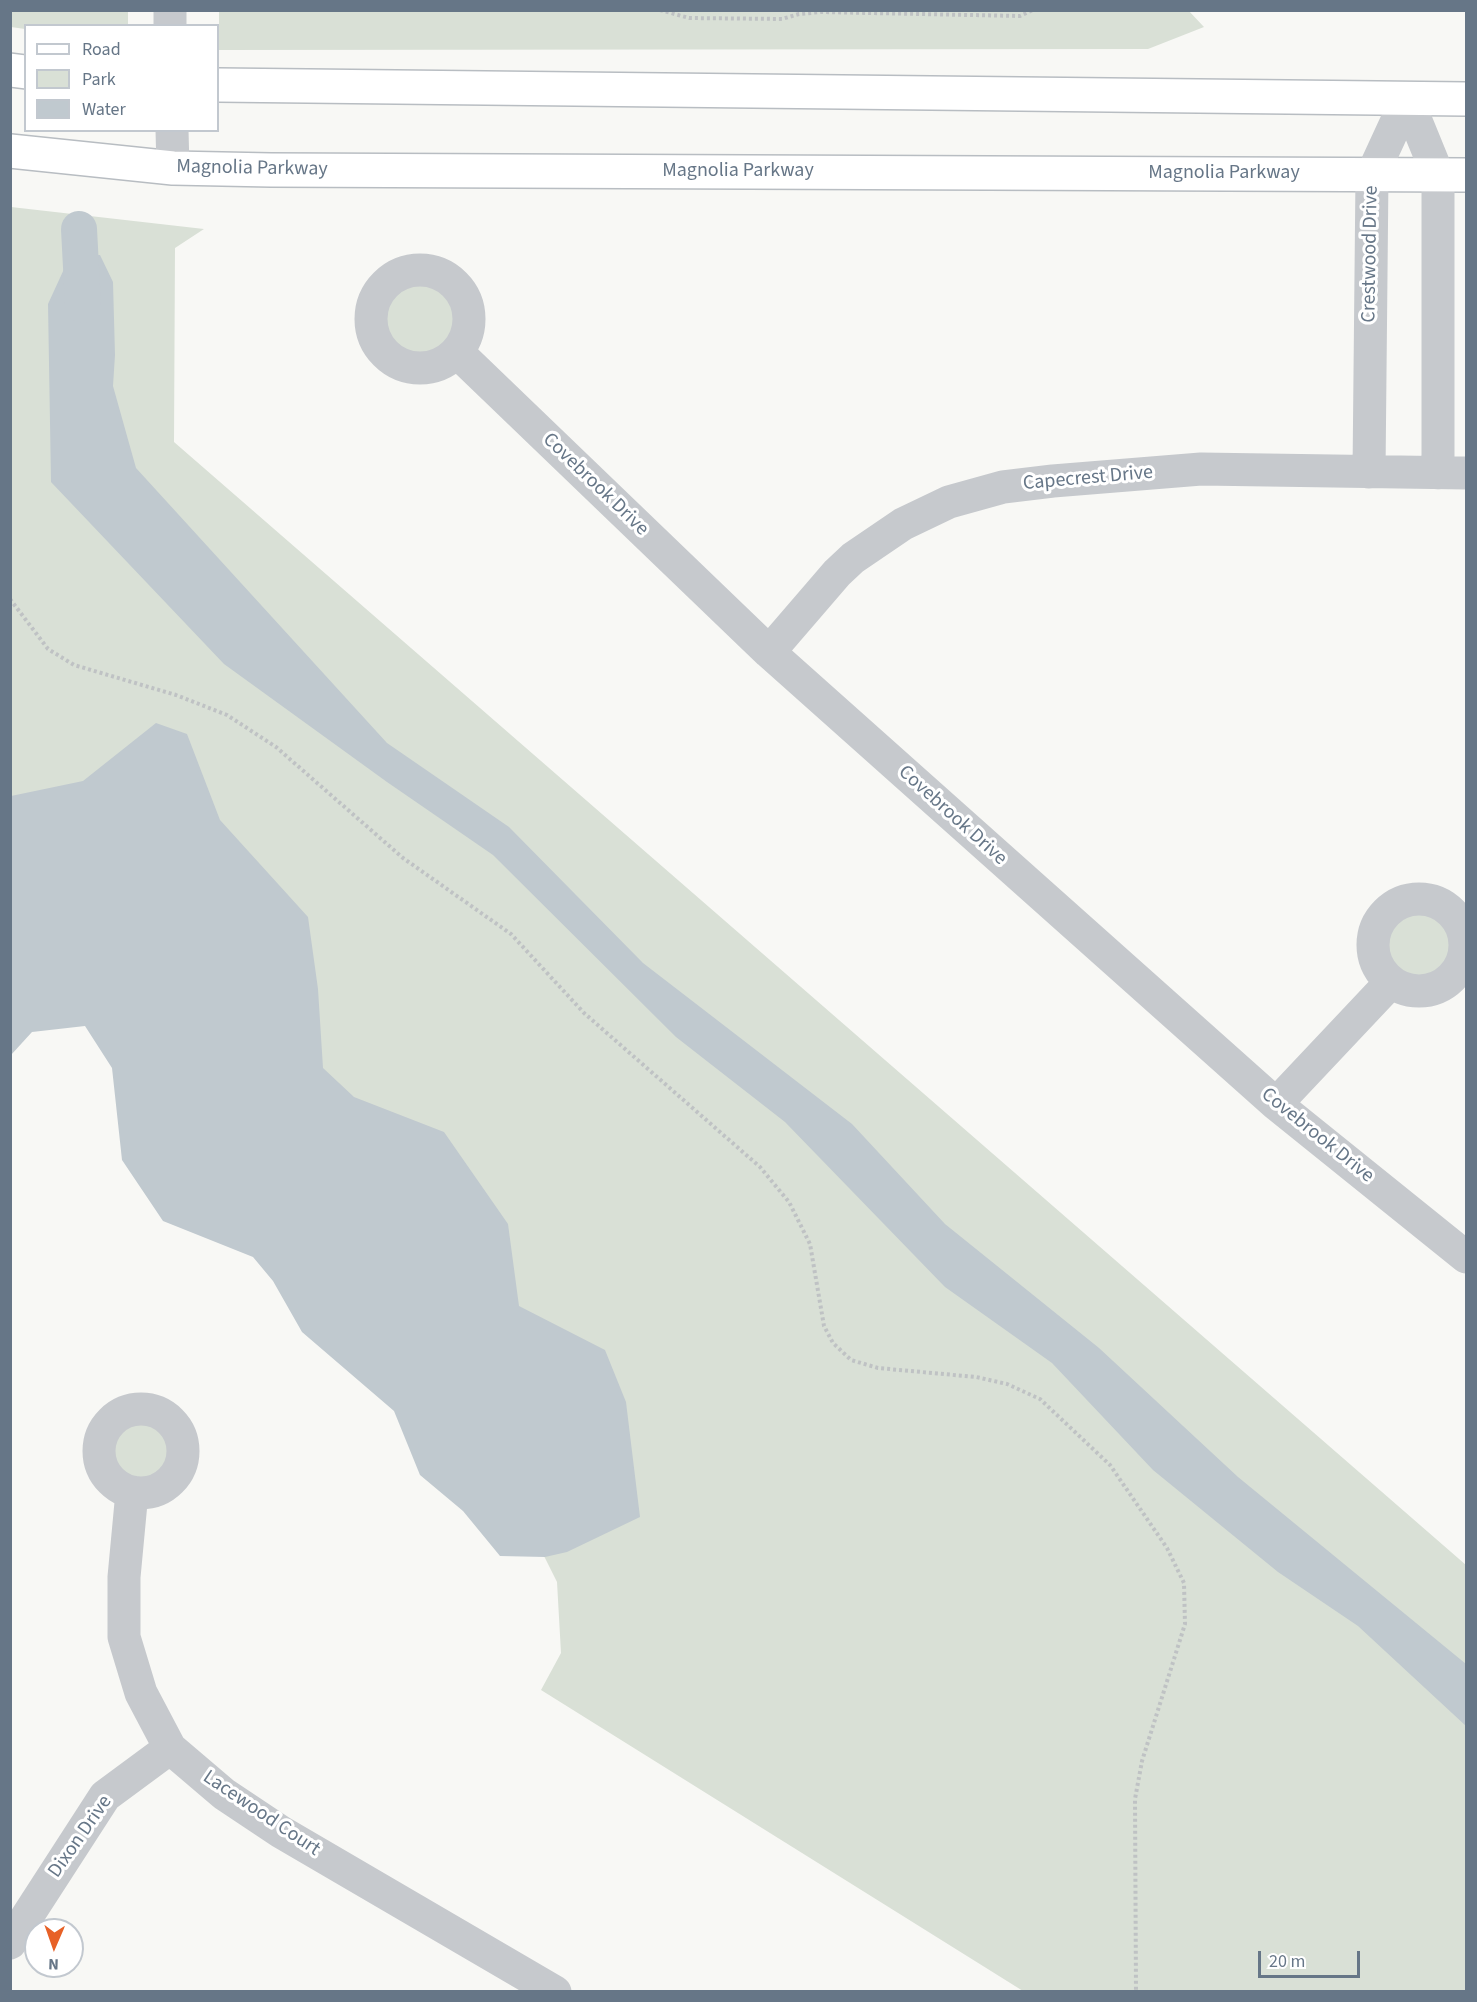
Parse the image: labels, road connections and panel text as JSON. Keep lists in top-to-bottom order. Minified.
{"streets":{"main road":["Magnolia Parkway"],"street":["Crestwood Drive","Capecrest Drive","Covebrook Drive","Lacewood Court","Dixon Drive"]},"crossings":[["Magnolia Parkway","Crestwood Drive"],["Crestwood Drive","Capecrest Drive"],["Capecrest Drive","Covebrook Drive"],["Lacewood Court","Dixon Drive"]],"legend":["Road","Park","Water"],"scale_bar":"20 m","north":"bottom"}
